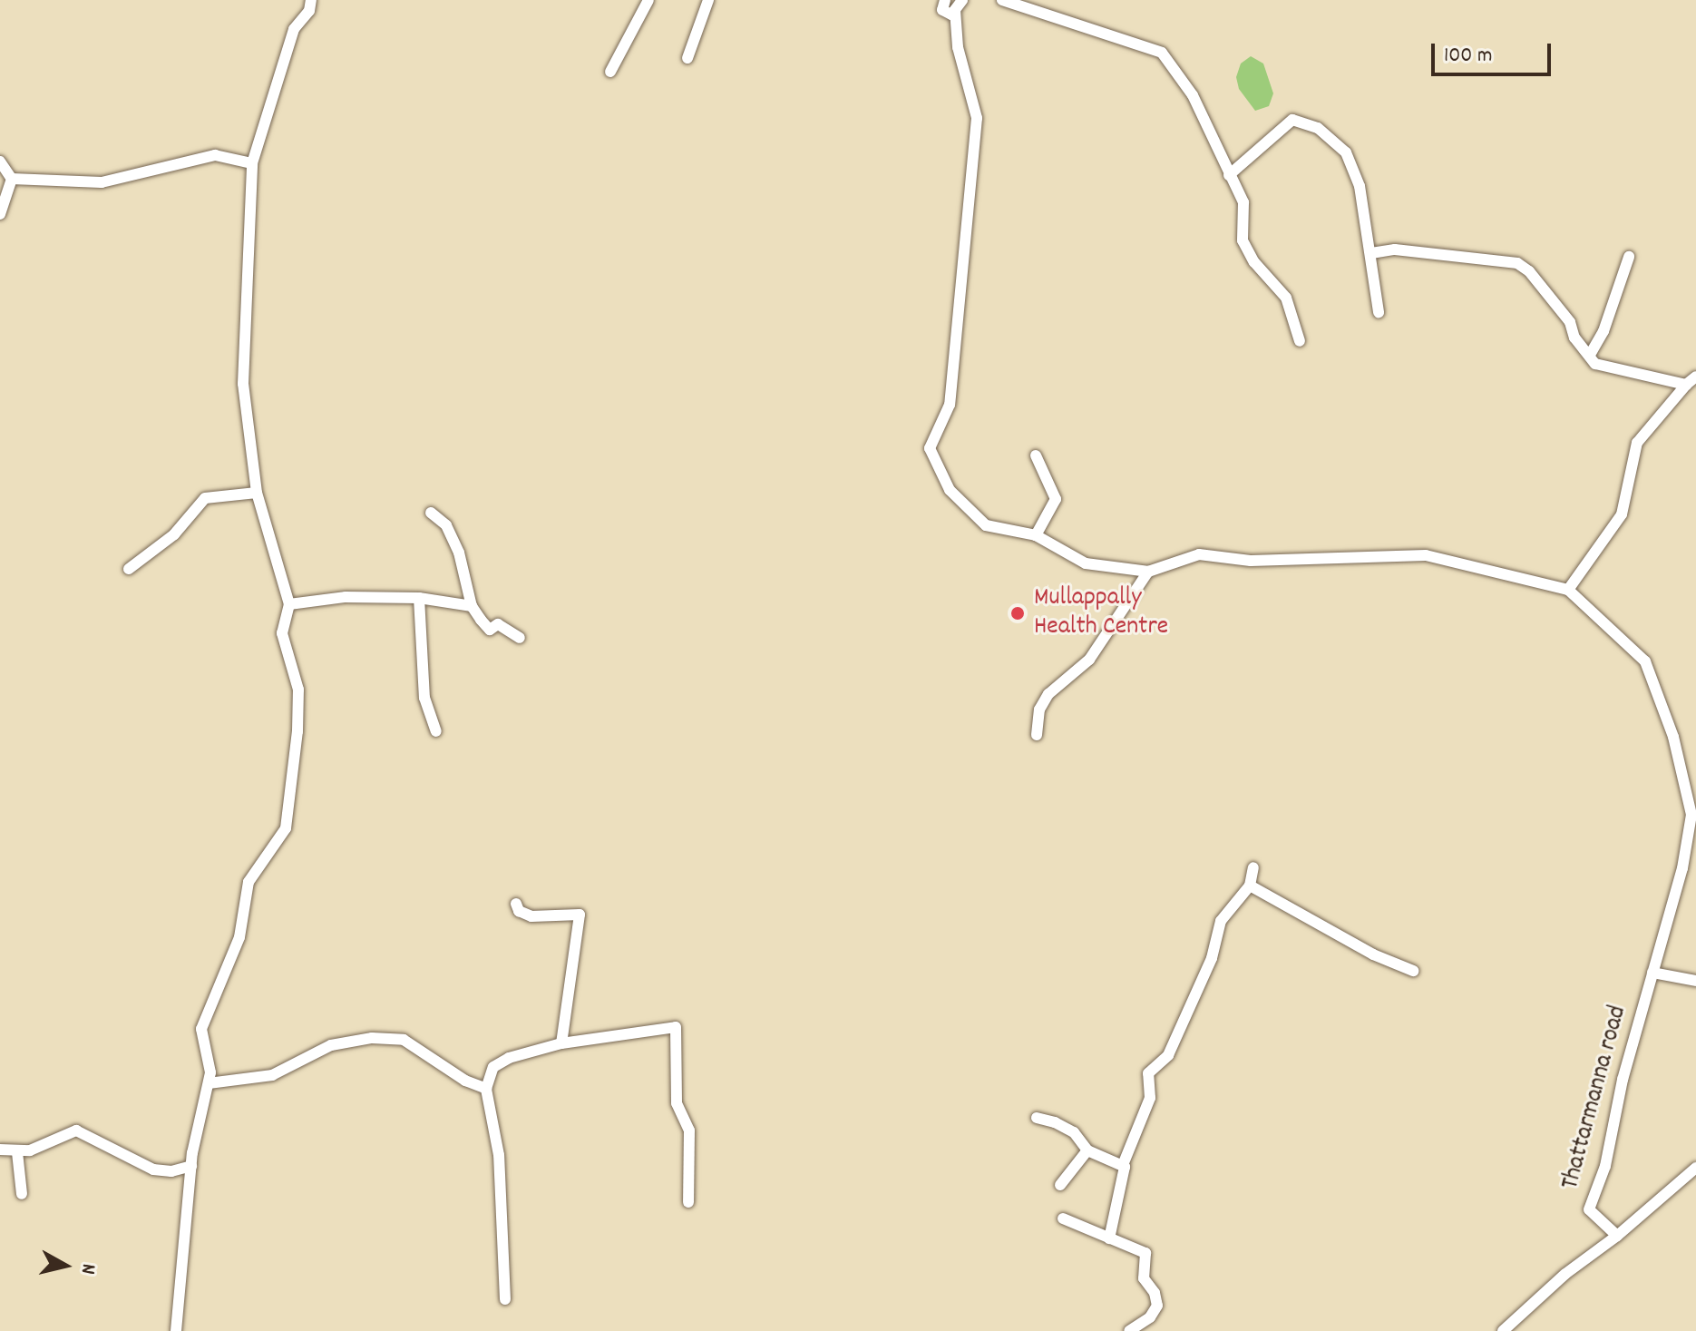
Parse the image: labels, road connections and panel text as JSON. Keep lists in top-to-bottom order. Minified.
{"streets":{"street":["Thattarmanna road"]},"places":["Mullappally Health Centre"],"scale_bar":"100 m","north":"right"}
